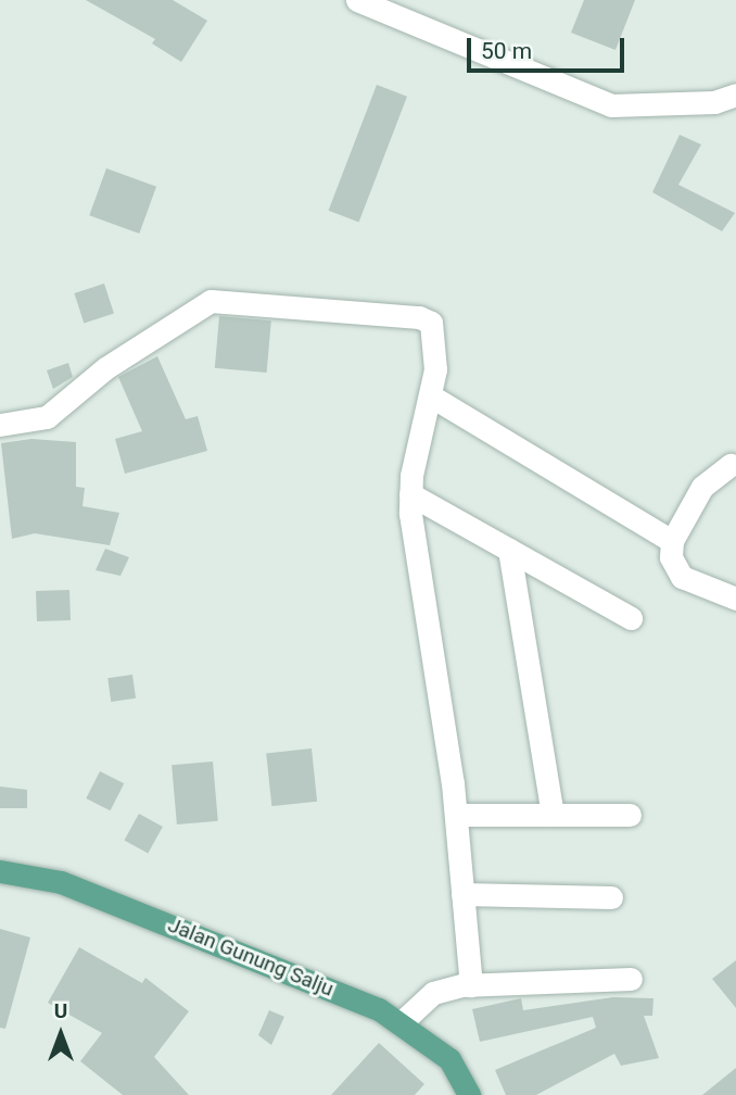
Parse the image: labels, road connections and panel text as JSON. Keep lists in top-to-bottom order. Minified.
{"streets":{"main road":["Jalan Gunung Salju"]},"scale_bar":"50 m","north":"top"}
